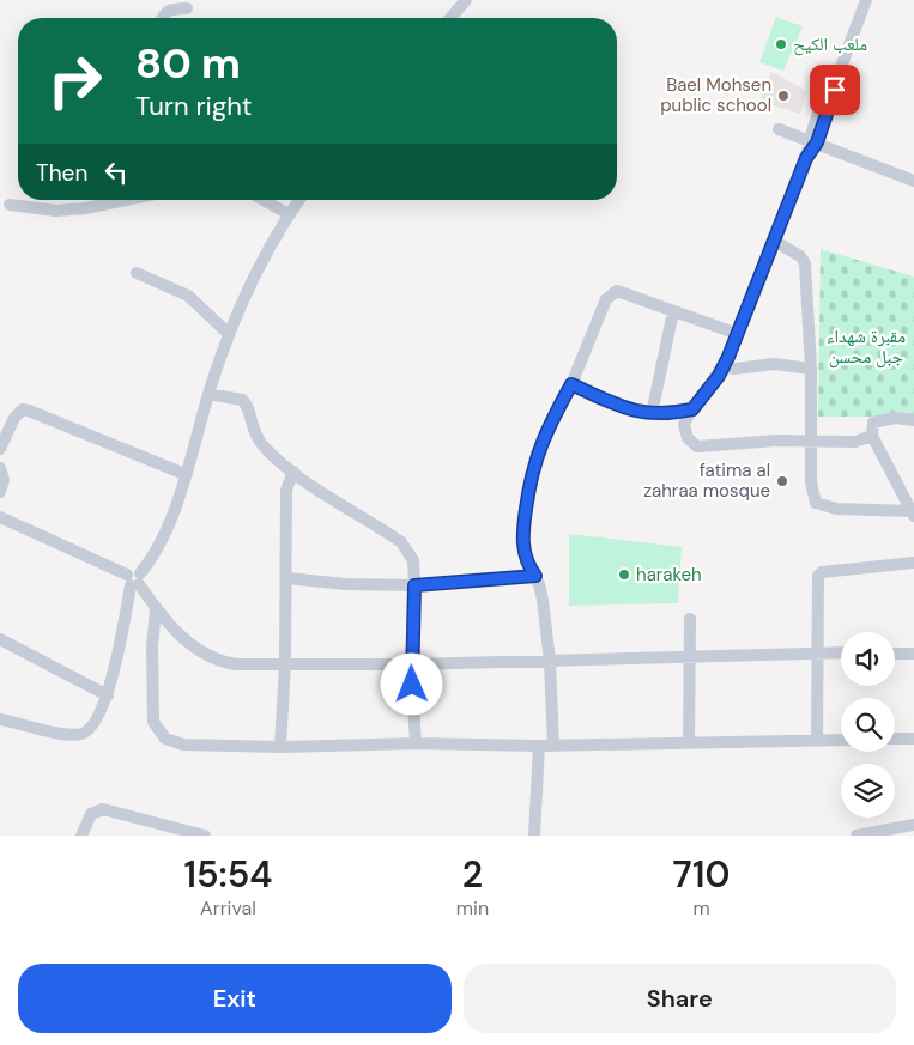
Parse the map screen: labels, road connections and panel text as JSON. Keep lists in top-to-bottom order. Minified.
{"parks":["مقبرة شهداء جبل محسن"],"places":["ملعب الكيح","Bael Mohsen public school","fatima al zahraa mosque","harakeh"],"page":{"turn":["80 m","Turn right"],"then":"Then","eta":["15:54","Arrival","2","min","710","m"],"buttons":["Exit","Share"]}}
